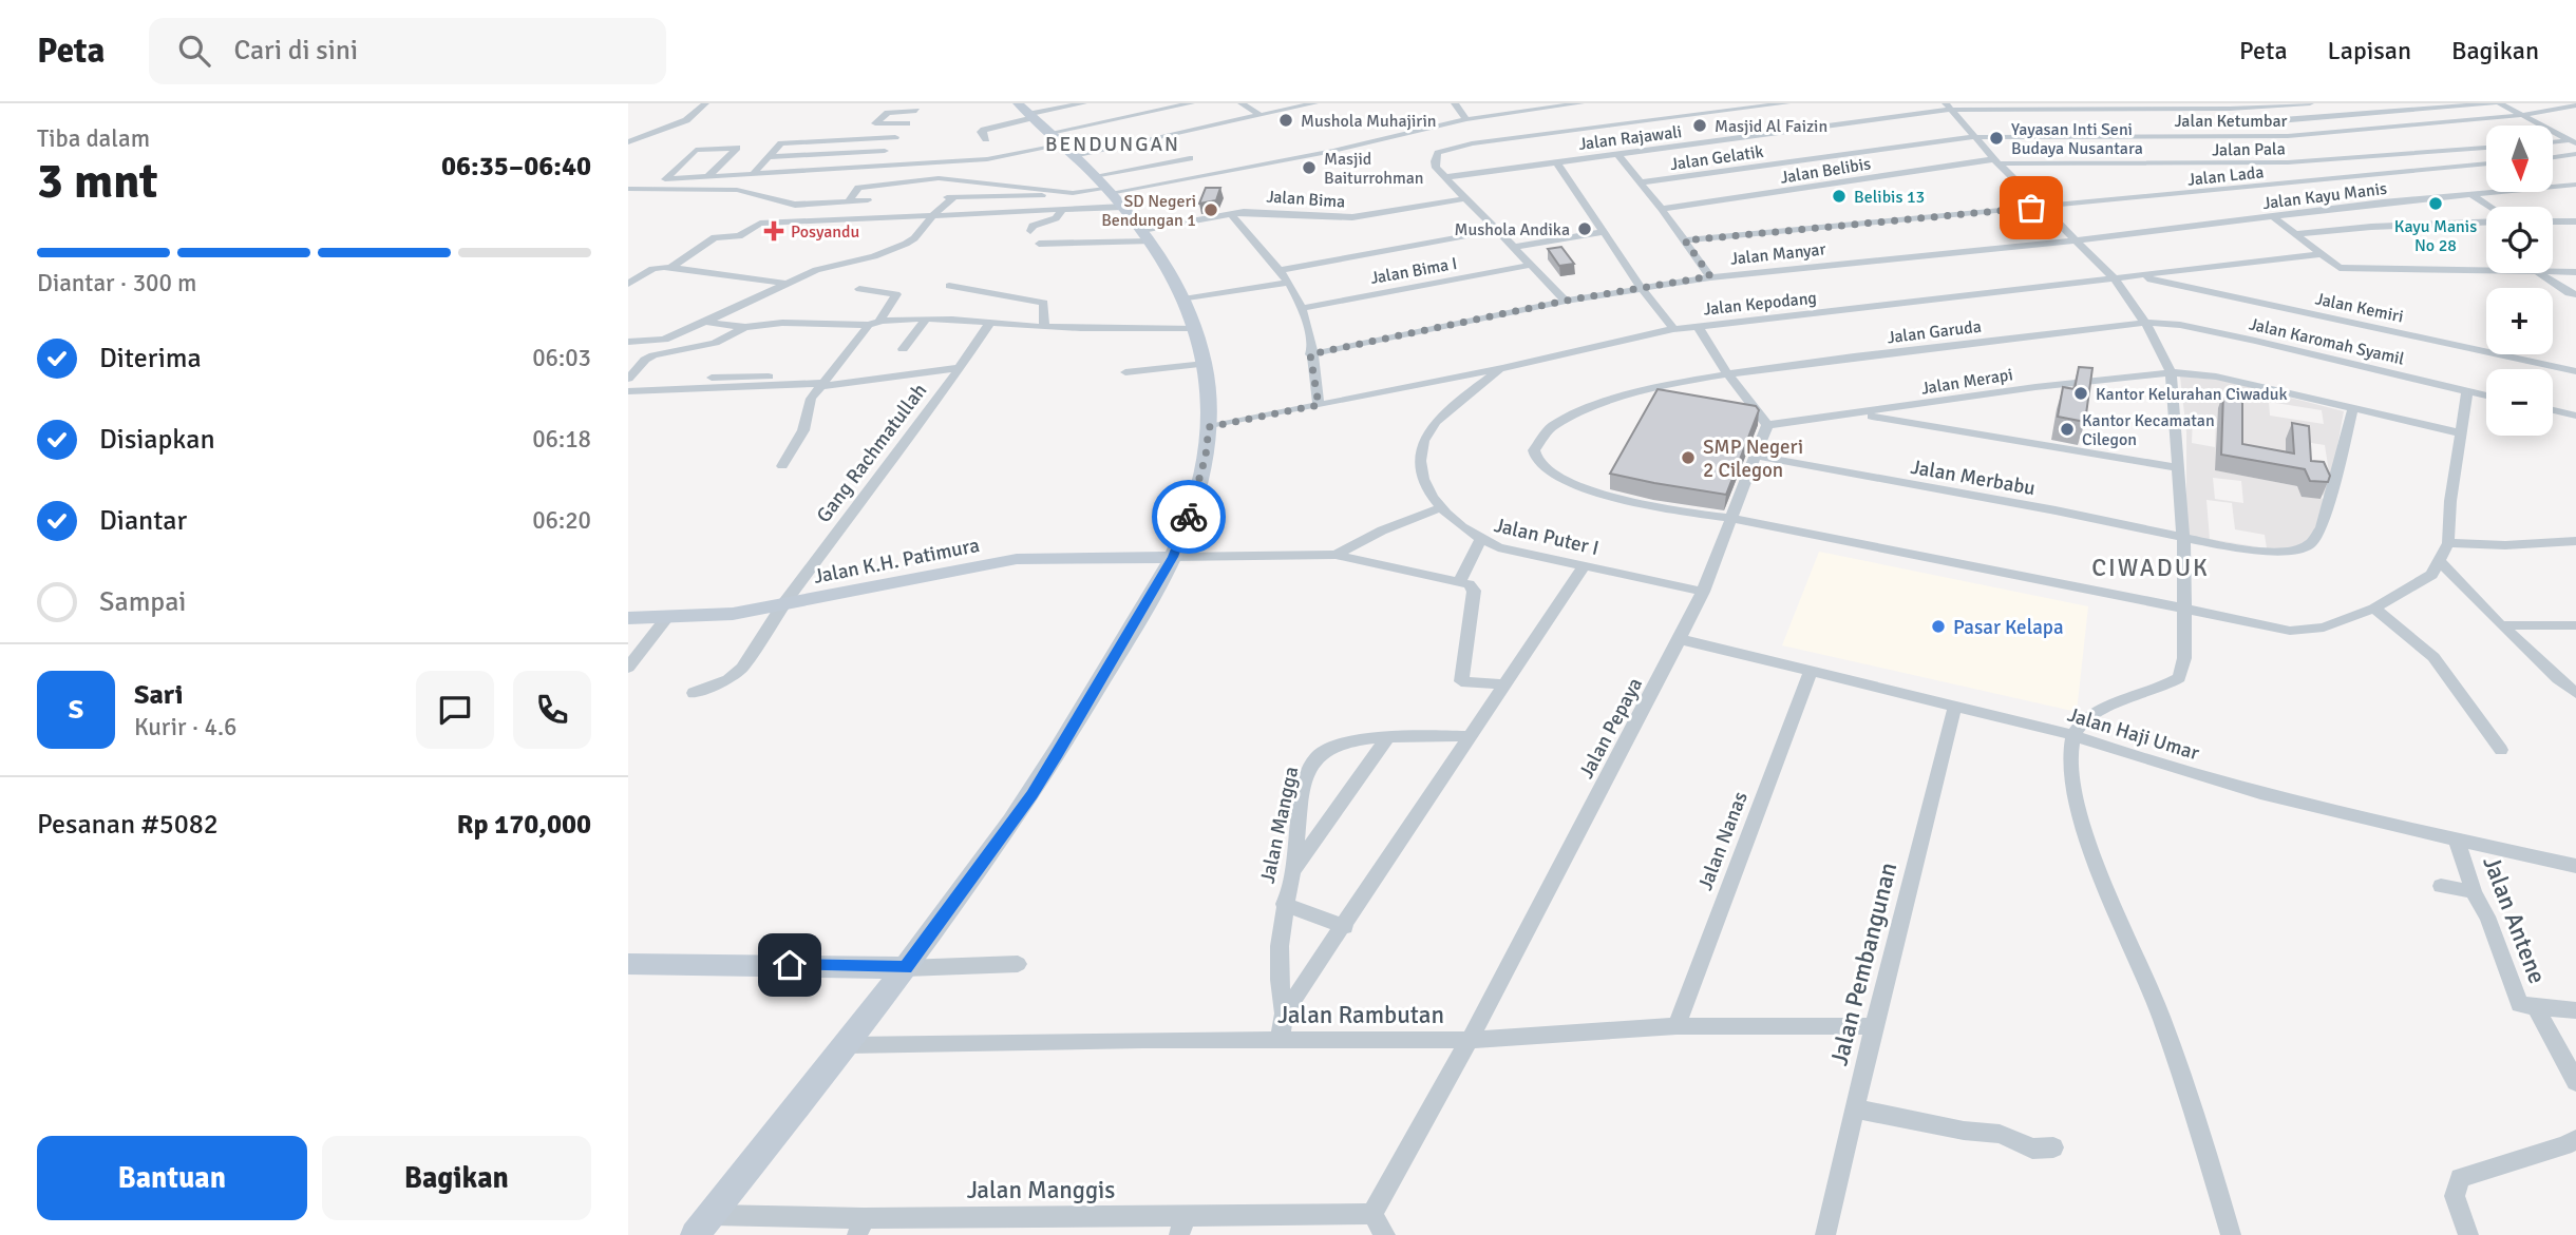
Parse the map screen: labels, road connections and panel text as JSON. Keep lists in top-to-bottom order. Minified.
{"streets":{"street":["Jalan Ketumbar","Jalan Rajawali","Jalan Pala","Jalan Gelatik","Jalan Belibis","Jalan Lada","Jalan Kayu Manis","Jalan Bima","Jalan Manyar","Jalan Bima I","Jalan Kepodang","Jalan Kemiri","Jalan Garuda","Jalan Karomah Syamil","Jalan Merapi","Gang Rachmatullah","Jalan Merbabu","Jalan Puter I","Jalan K.H. Patimura","Jalan Pepaya","Jalan Haji Umar","Jalan Mangga","Jalan Nanas","Jalan Antene","Jalan Pembangunan","Jalan Rambutan","Jalan Manggis"]},"crossings":[["Jalan Ketumbar","Jalan Gelatik"],["Jalan Pala","Jalan Belibis"],["Jalan Kayu Manis","Jalan Manyar"],["Jalan Kepodang","Jalan Kemiri"],["Jalan Kepodang","Jalan Puter I"],["Jalan Garuda","Jalan Karomah Syamil"],["Jalan Garuda","Jalan Pepaya"],["Jalan Merapi","Jalan Merbabu"],["Jalan Merapi","Jalan Pepaya"],["Gang Rachmatullah","Jalan K.H. Patimura"],["Jalan Merbabu","Jalan Pepaya"],["Jalan Puter I","Jalan Pepaya"],["Jalan Pepaya","Jalan Haji Umar"],["Jalan Pepaya","Jalan Rambutan"],["Jalan Pepaya","Jalan Manggis"],["Jalan Haji Umar","Jalan Nanas"],["Jalan Haji Umar","Jalan Antene"],["Jalan Haji Umar","Jalan Pembangunan"],["Jalan Nanas","Jalan Rambutan"],["Jalan Pembangunan","Jalan Rambutan"]],"districts":["BENDUNGAN","CIWADUK"],"places":{"other":["Mushola Muhajirin","Masjid Al Faizin","Yayasan Inti Seni Budaya Nusantara","Masjid Baiturrohman","Belibis 13","Kayu Manis No 28","SD Negeri Bendungan 1","Mushola Andika","Kantor Kelurahan Ciwaduk","Kantor Kecamatan Cilegon","SMP Negeri 2 Cilegon","Pasar Kelapa"],"health":["Posyandu"]},"north":"bottom","page":{"header":"Peta","search":"Cari di sini","nav":["Peta","Lapisan","Bagikan"],"heading":["3 mnt","Tiba dalam","06:35–06:40"],"panel":["Sari","Kurir · 4.6","Pesanan #5082","Rp 170,000"],"map_buttons":["+","−"],"bar":"Diantar · 300 m","list":[["Diterima","06:03"],["Disiapkan","06:18"],["Diantar","06:20"],"Sampai"],"round":"S","buttons":["Bantuan","Bagikan"]}}
